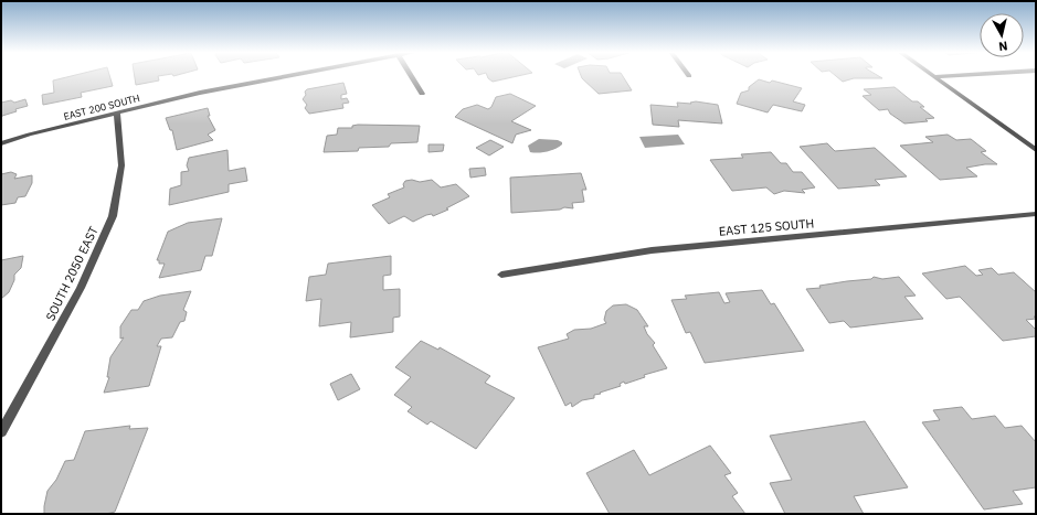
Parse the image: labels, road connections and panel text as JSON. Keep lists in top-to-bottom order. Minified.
{"streets":{"street":["EAST 200 SOUTH","EAST 125 SOUTH","SOUTH 2050 EAST"]},"crossings":[["EAST 200 SOUTH","SOUTH 2050 EAST"]],"north":"bottom"}
